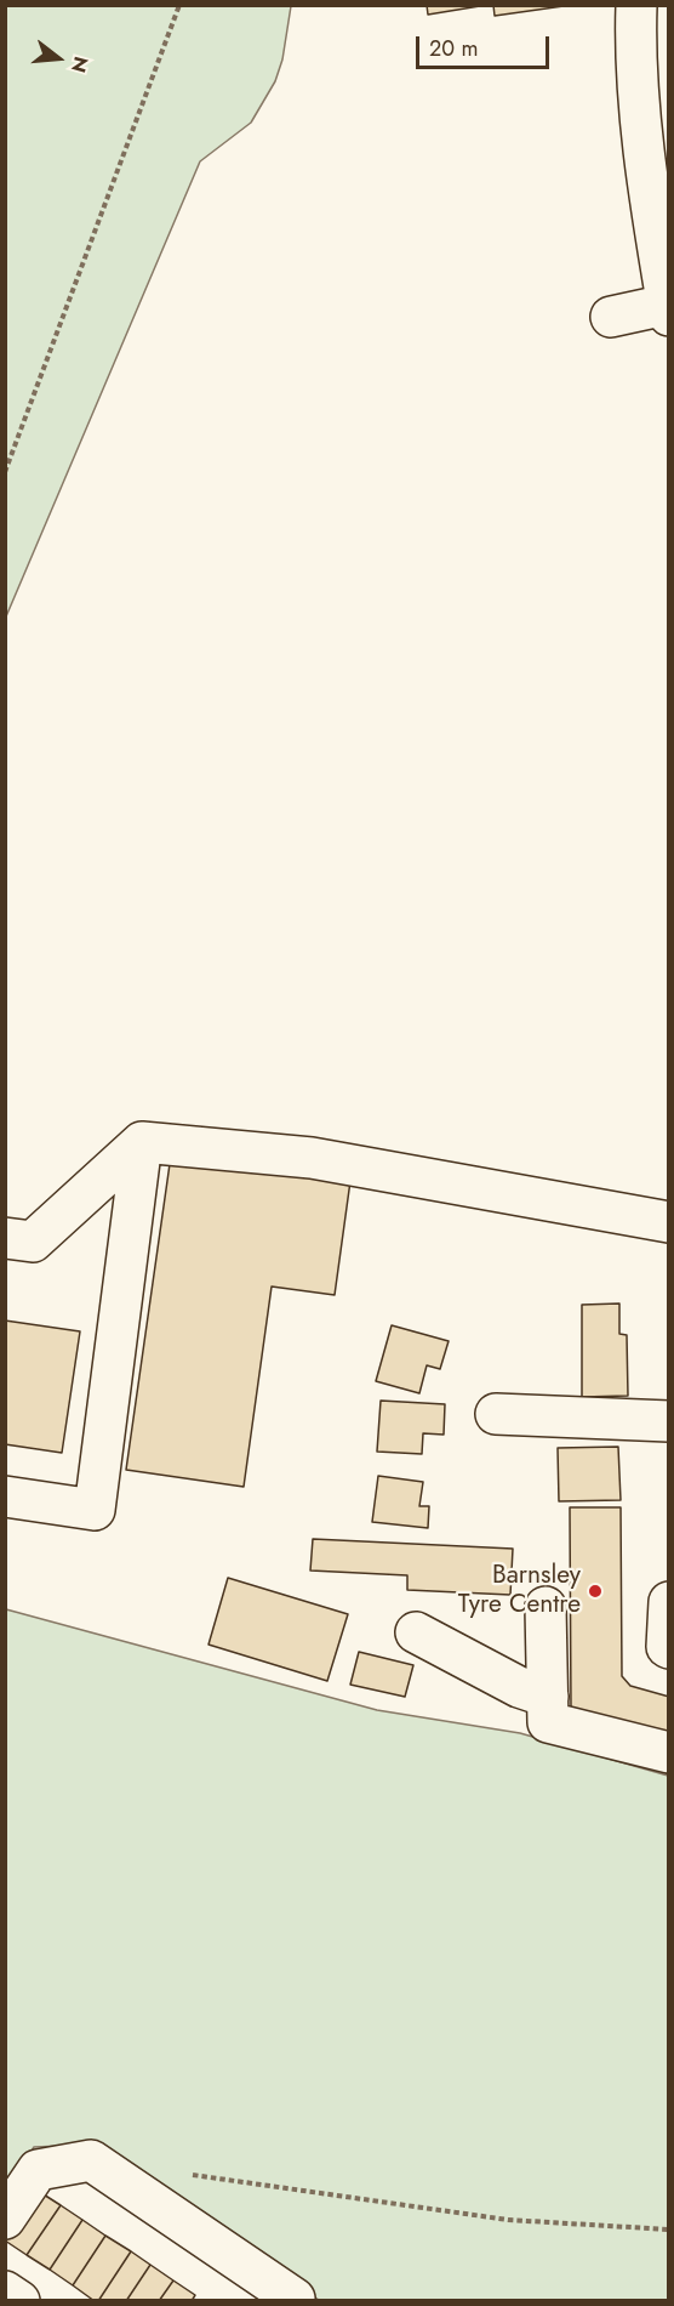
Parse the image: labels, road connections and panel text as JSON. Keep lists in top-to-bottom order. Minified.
{"places":["Barnsley Tyre Centre"],"scale_bar":"20 m","north":"right"}
